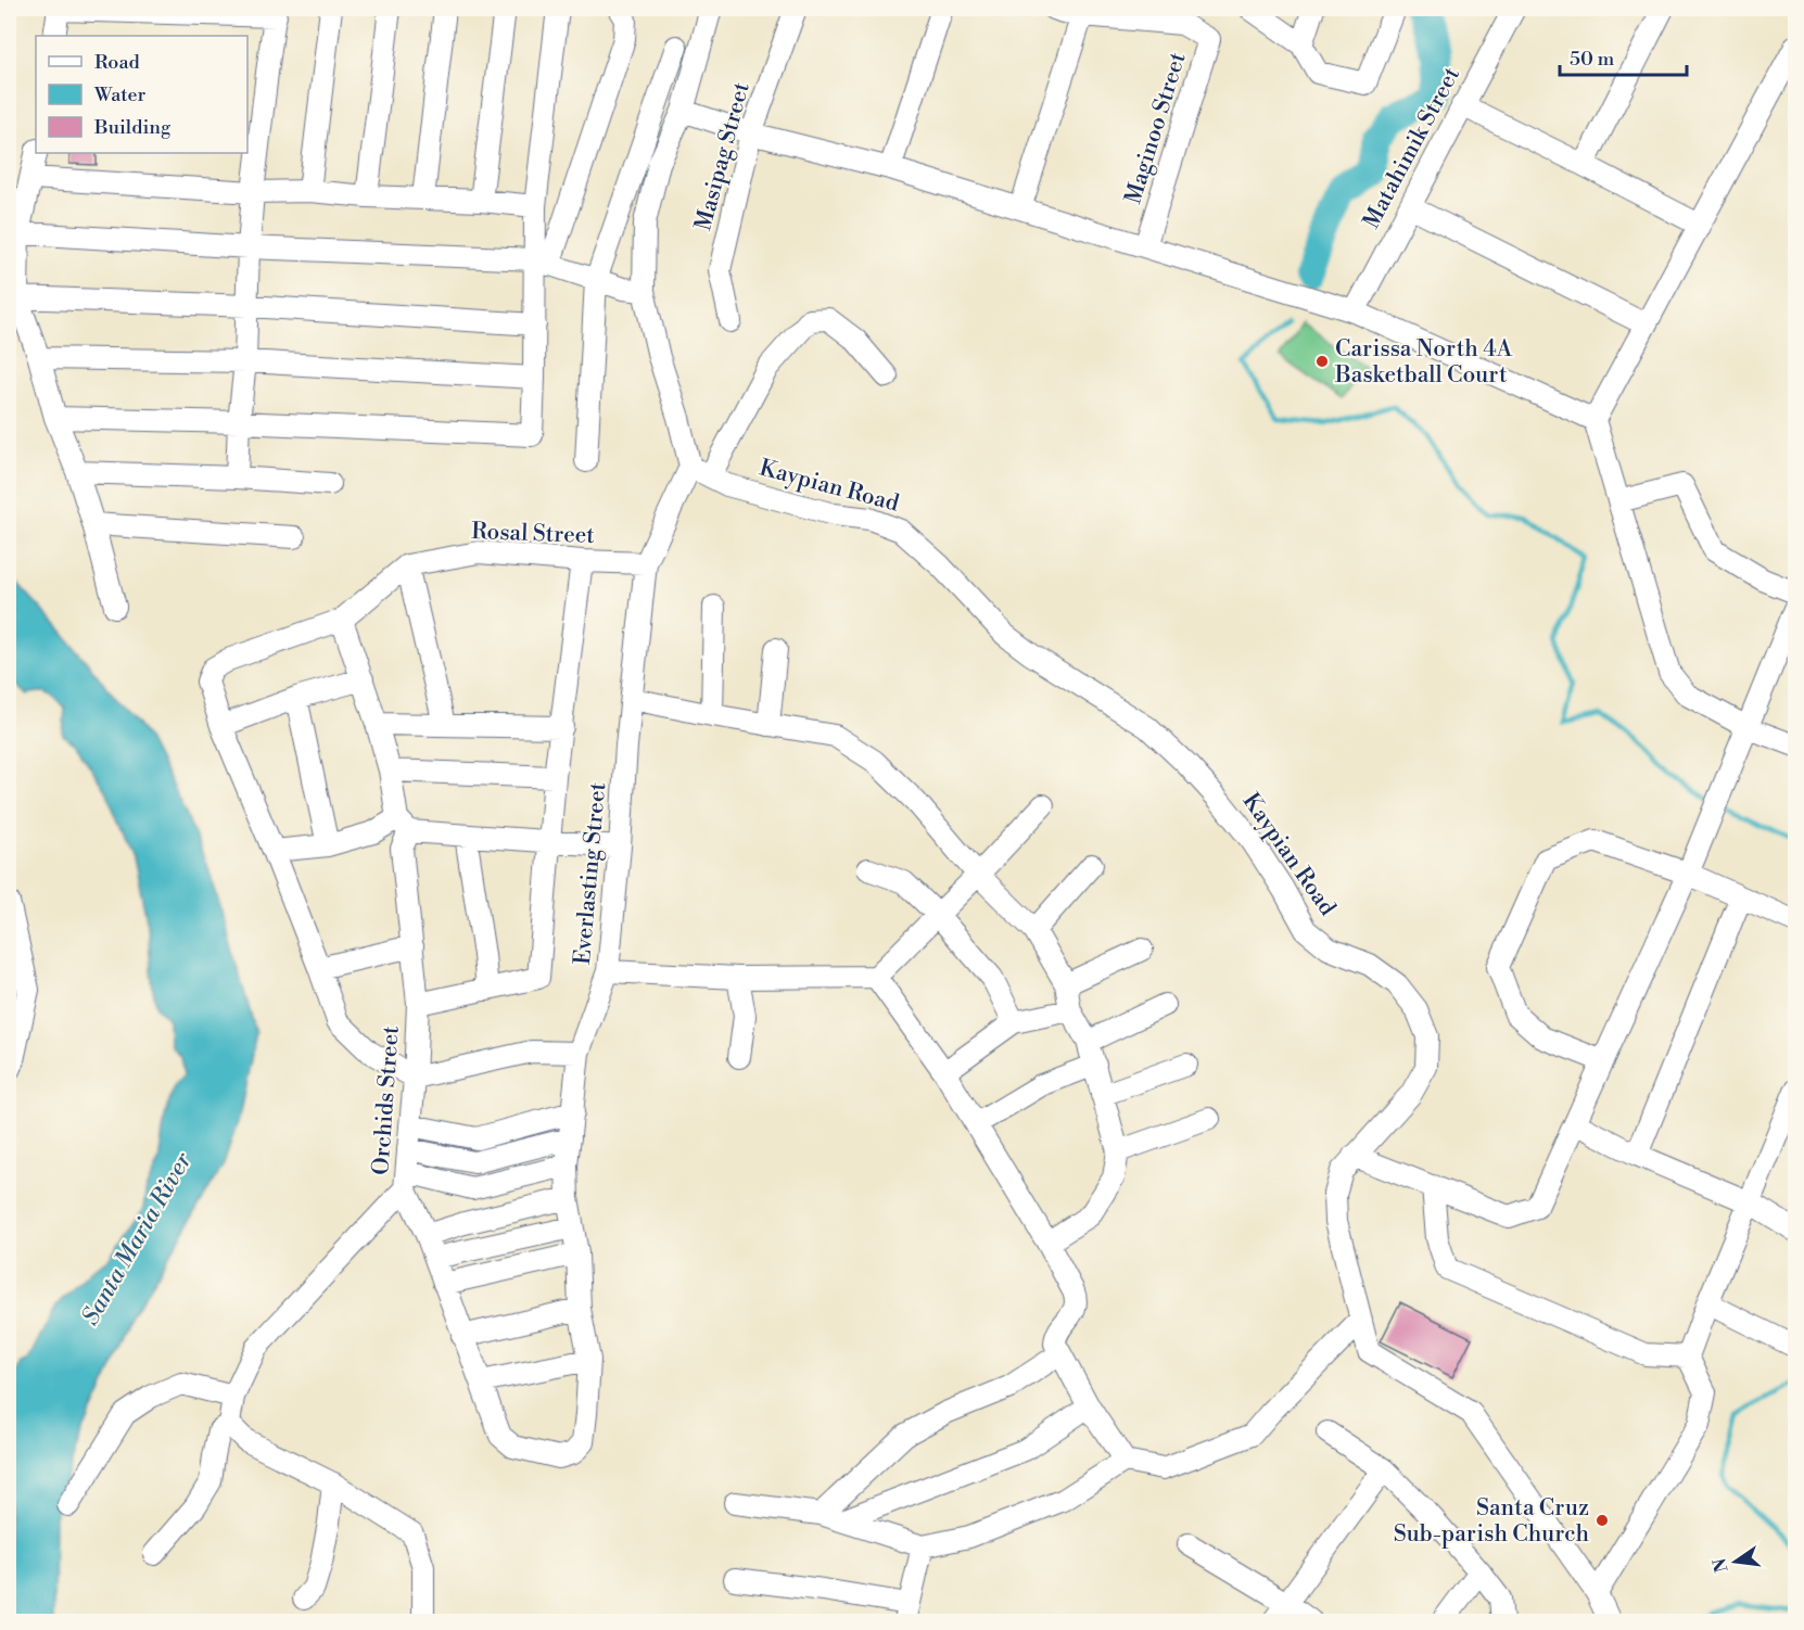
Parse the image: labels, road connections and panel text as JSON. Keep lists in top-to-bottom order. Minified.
{"streets":{"street":["Maginoo Street","Matahimik Street","Masipag Street","Kaypian Road","Rosal Street","Everlasting Street","Orchids Street"]},"crossings":[["Kaypian Road","Everlasting Street"],["Rosal Street","Everlasting Street"],["Rosal Street","Orchids Street"],["Everlasting Street","Orchids Street"]],"water":["Santa Maria River"],"places":["Carissa North 4A Basketball Court","Santa Cruz Sub-parish Church"],"legend":["Road","Water","Building"],"scale_bar":"50 m","north":"left"}
